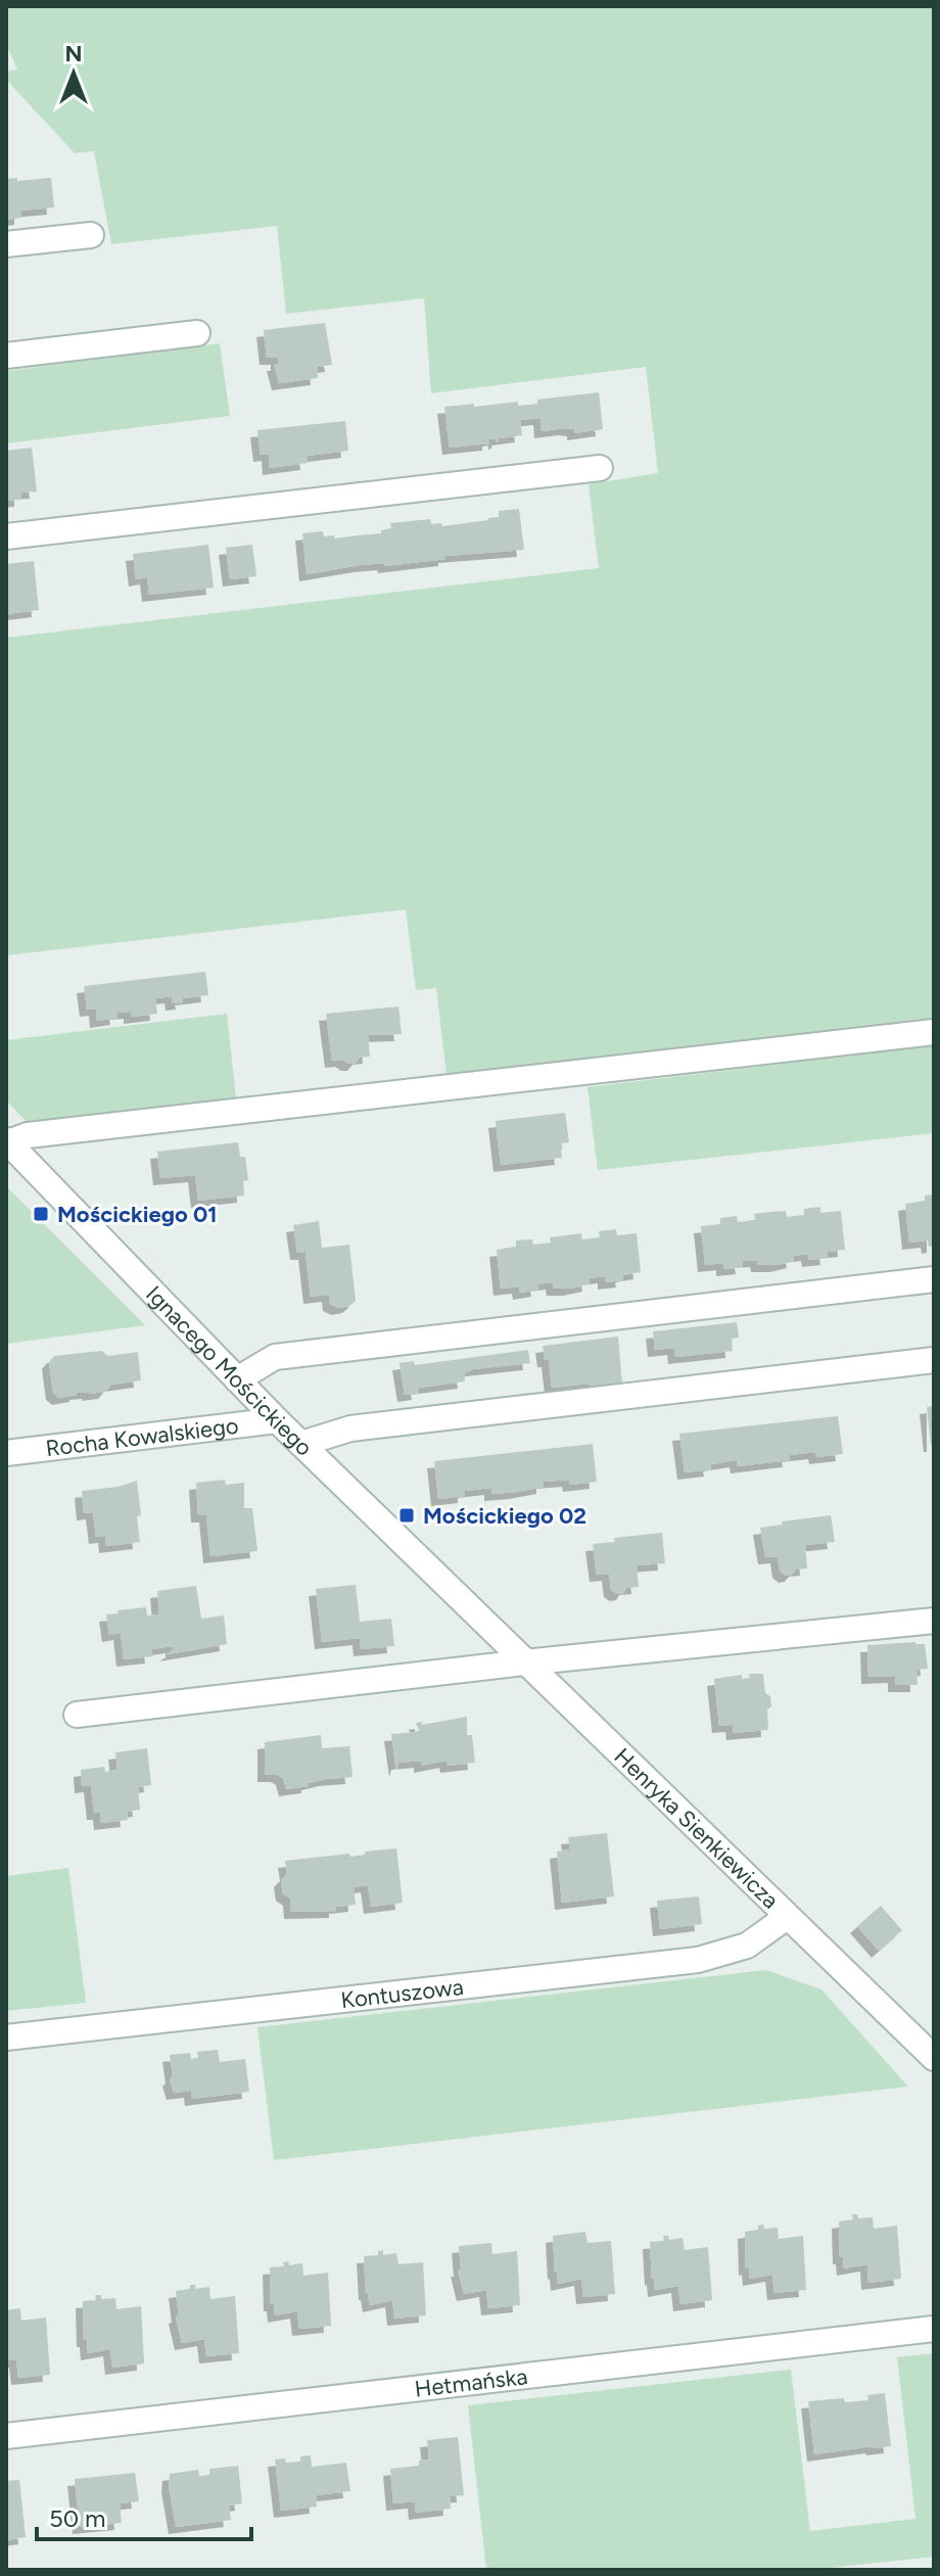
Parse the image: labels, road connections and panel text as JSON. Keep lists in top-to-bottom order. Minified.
{"streets":{"street":["Ignacego Mościckiego","Rocha Kowalskiego","Henryka Sienkiewicza","Kontuszowa","Hetmańska"]},"crossings":[["Ignacego Mościckiego","Rocha Kowalskiego"],["Ignacego Mościckiego","Henryka Sienkiewicza"],["Henryka Sienkiewicza","Kontuszowa"]],"places":{"transit":["Mościckiego 01","Mościckiego 02"]},"scale_bar":"50 m","north":"top"}
